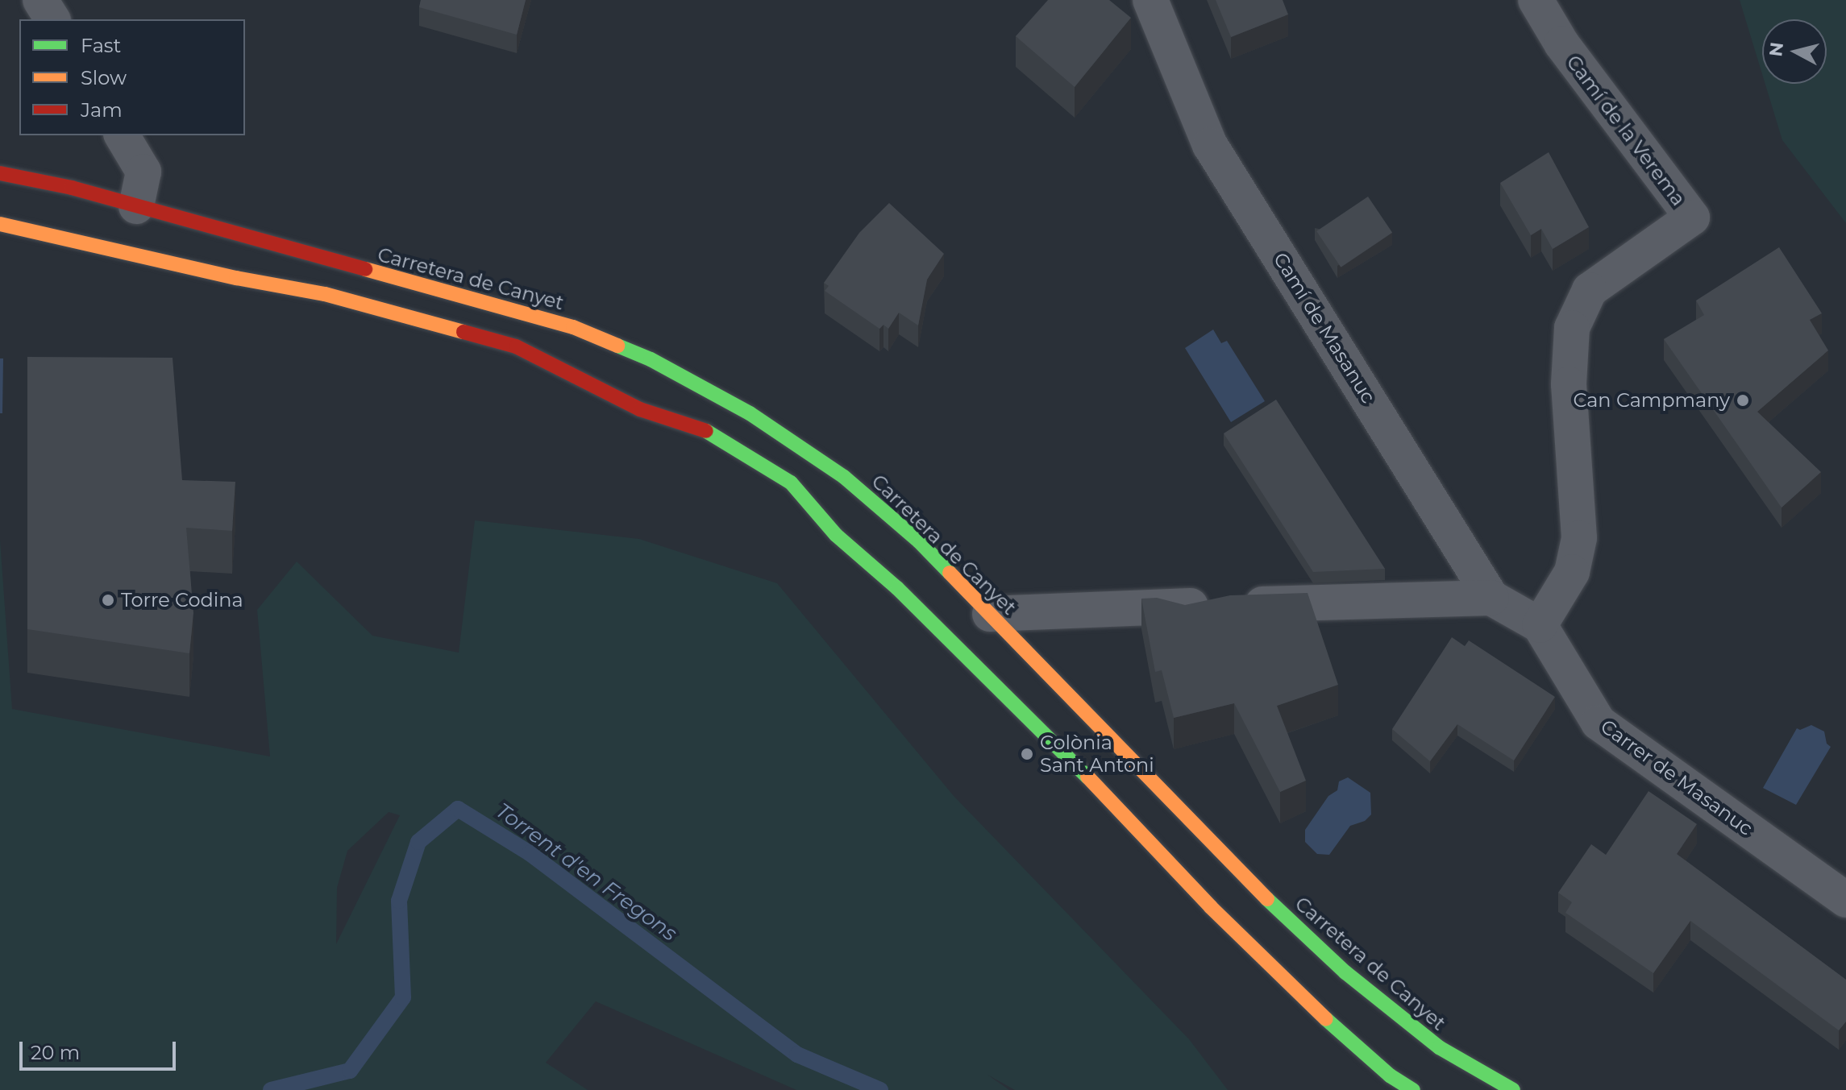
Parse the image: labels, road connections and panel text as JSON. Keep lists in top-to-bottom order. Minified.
{"streets":{"street":["Camí de la Verema","Carretera de Canyet","Camí de Masanuc","Carrer de Masanuc"]},"crossings":[["Camí de la Verema","Camí de Masanuc"],["Camí de la Verema","Carrer de Masanuc"],["Camí de Masanuc","Carrer de Masanuc"]],"water":["Torrent d'en Fregons"],"places":["Can Campmany","Torre Codina","Colònia Sant Antoni"],"legend":["Fast","Slow","Jam"],"scale_bar":"20 m","north":"left"}
